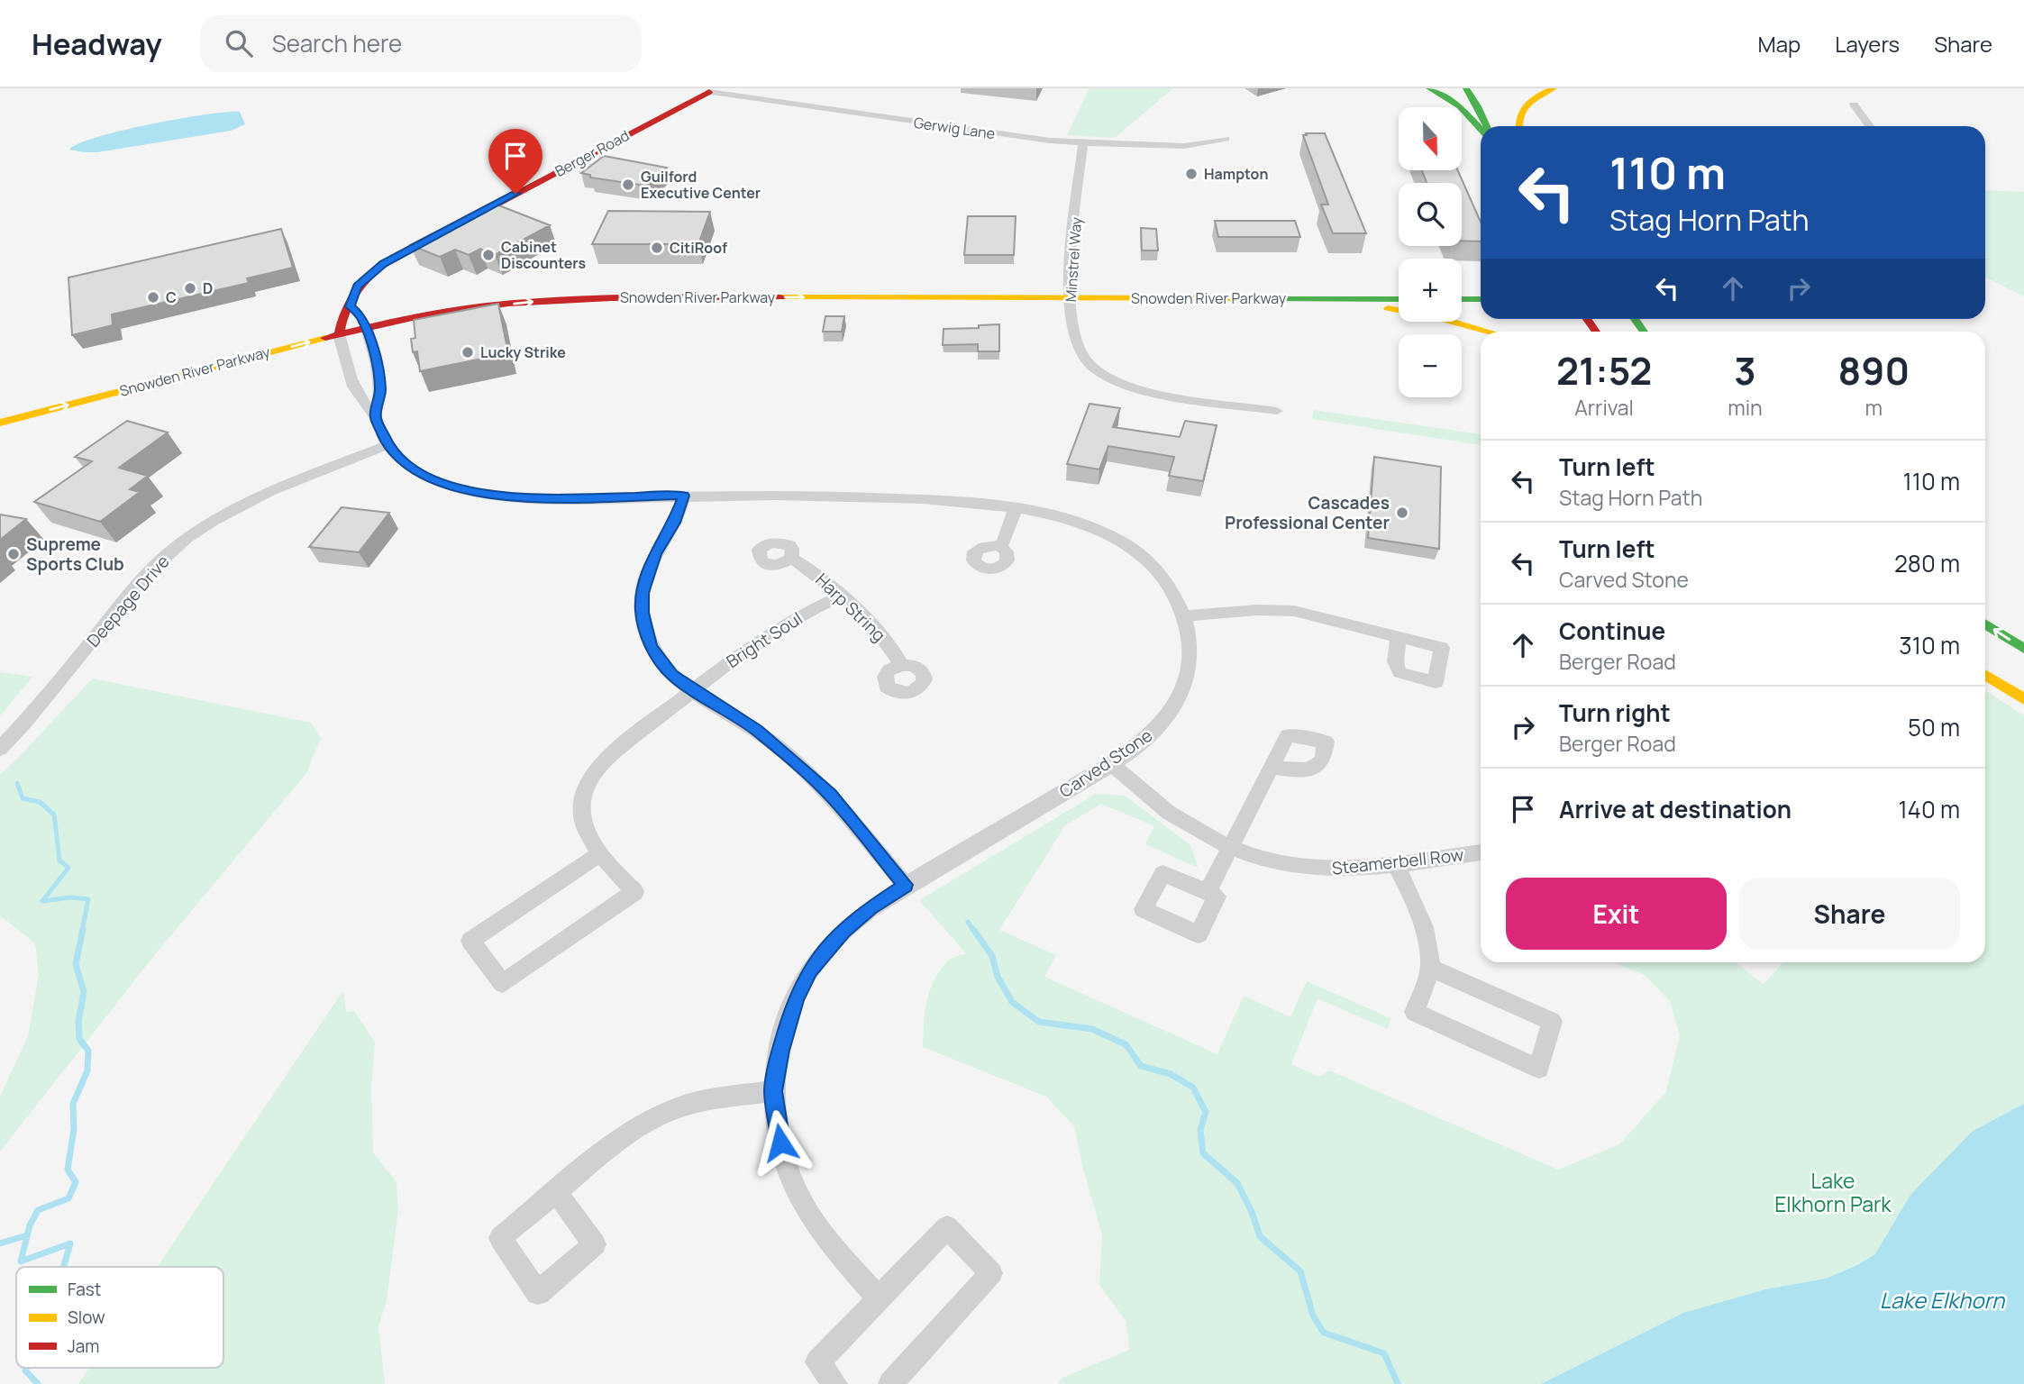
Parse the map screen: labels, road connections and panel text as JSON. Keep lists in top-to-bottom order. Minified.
{"streets":{"main road":["Gerwig Lane","Berger Road","Snowden River Parkway"],"street":["Minstrel Way","Deepage Drive","Harp String","Bright Soul","Carved Stone","Steamerbell Row"]},"crossings":[["Gerwig Lane","Berger Road"],["Gerwig Lane","Minstrel Way"],["Berger Road","Snowden River Parkway"],["Minstrel Way","Snowden River Parkway"],["Snowden River Parkway","Carved Stone"],["Deepage Drive","Carved Stone"],["Harp String","Bright Soul"],["Carved Stone","Steamerbell Row"]],"water":["Lake Elkhorn"],"parks":["Lake Elkhorn Park"],"places":["Hampton","Guilford Executive Center","CitiRoof","Cabinet Discounters","D","C","Lucky Strike","Cascades Professional Center","Supreme Sports Club"],"legend":["Fast","Slow","Jam"],"north":"bottom","page":{"header":"Headway","search":"Search here","nav":["Map","Layers","Share"],"map_buttons":["+","−"],"turn":["110 m","Stag Horn Path"],"eta":["21:52","Arrival","3","min","890","m"],"list":[{"name":"Turn left","note":"Stag Horn Path","value":"110 m"},{"name":"Turn left","note":"Carved Stone","value":"280 m"},{"name":"Continue","note":"Berger Road","value":"310 m"},{"name":"Turn right","note":"Berger Road","value":"50 m"},{"name":"Arrive at destination","value":"140 m"}],"buttons":["Exit","Share"]}}
